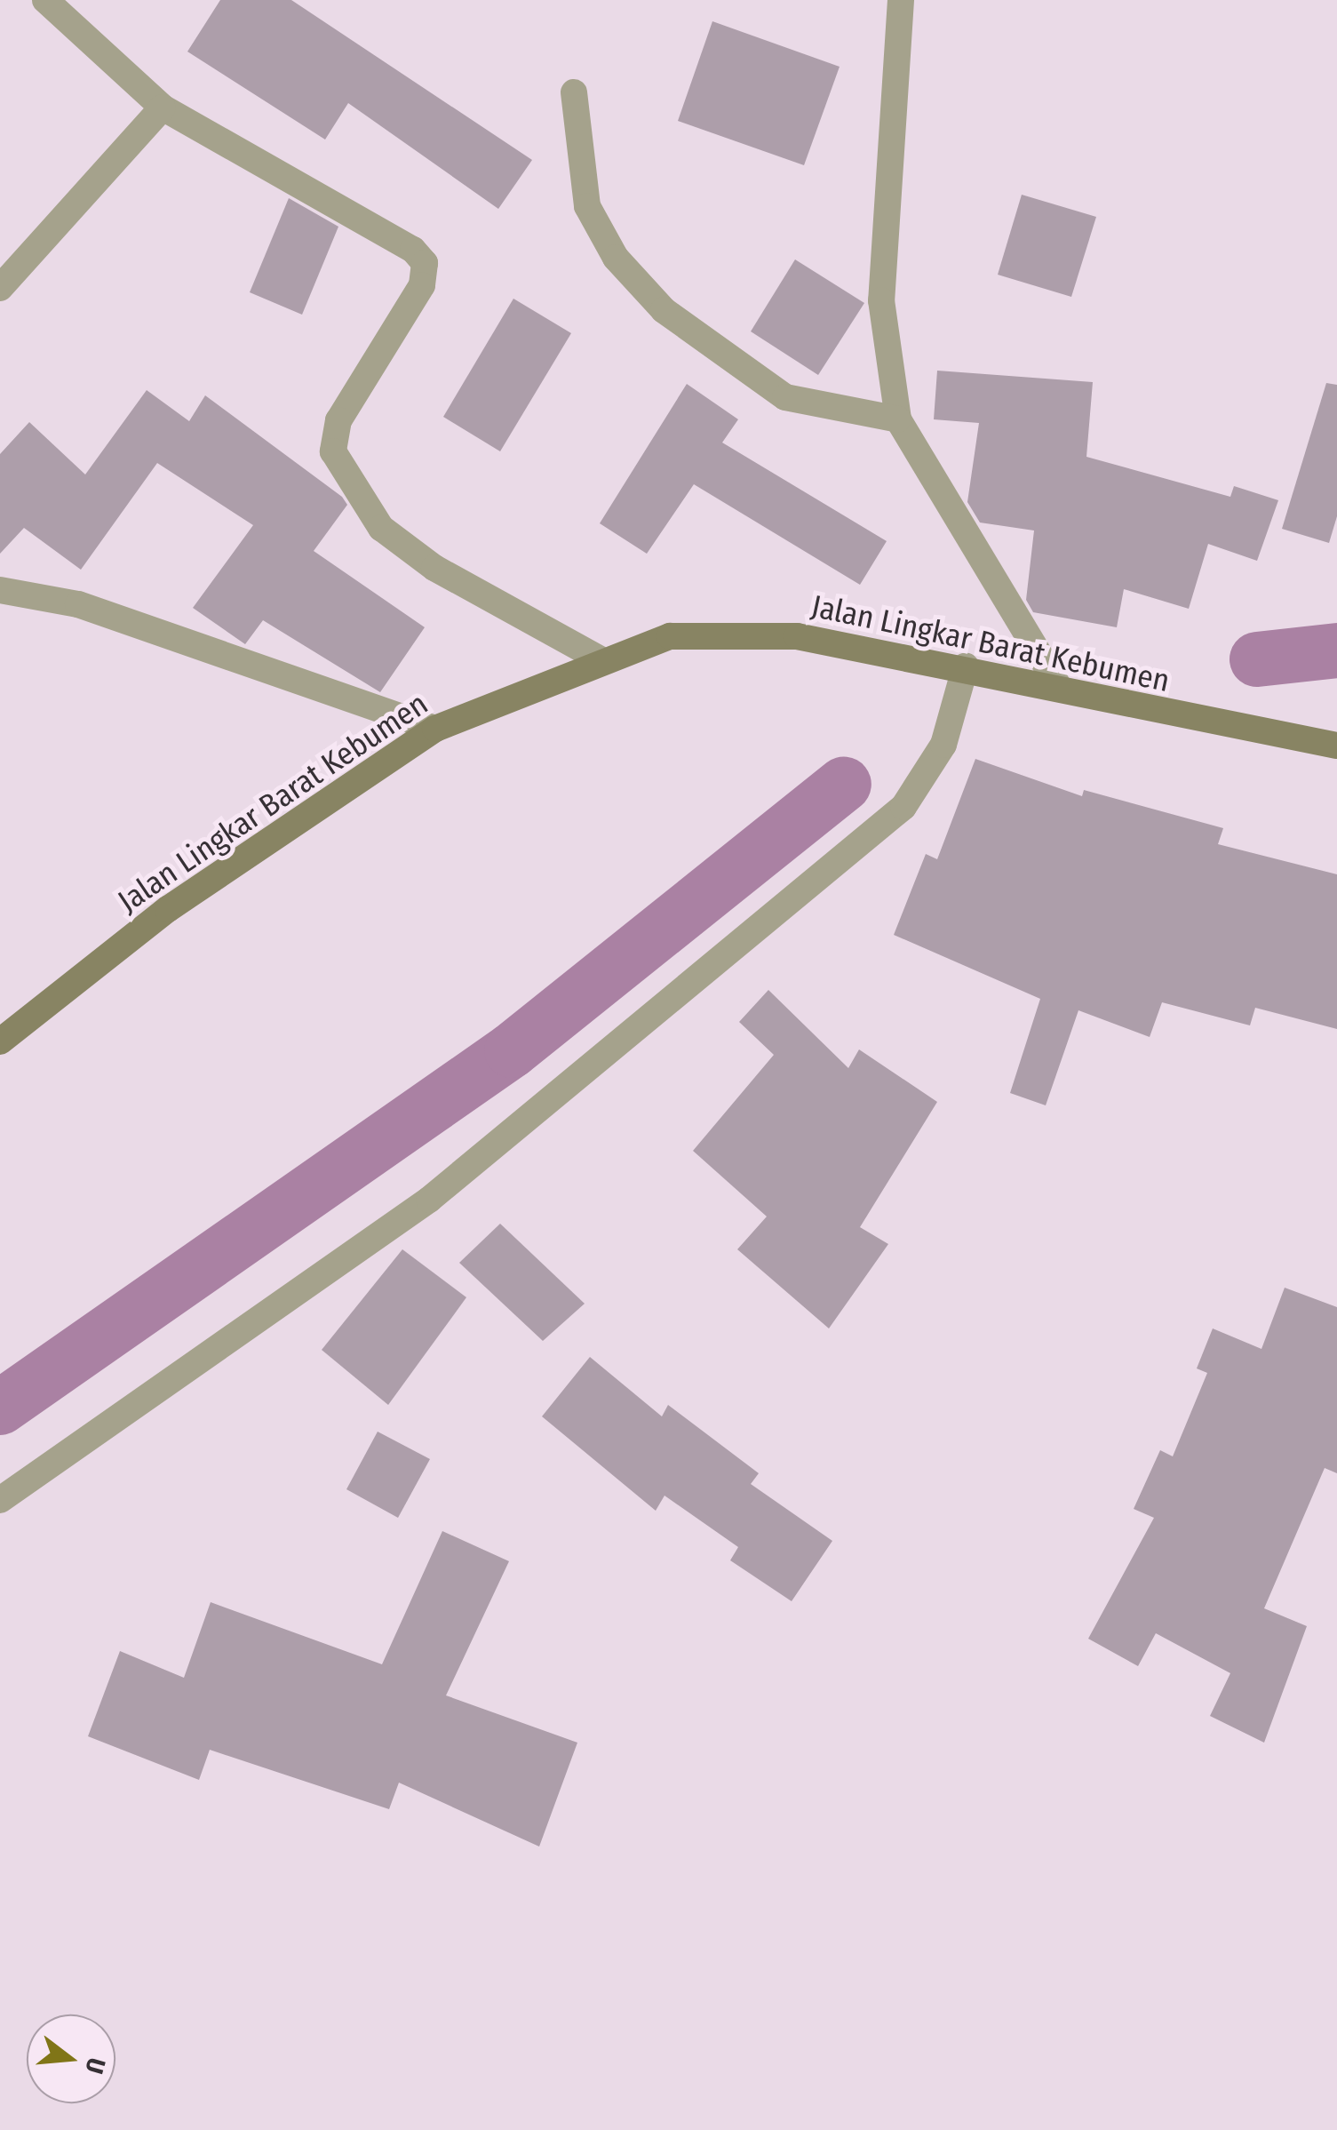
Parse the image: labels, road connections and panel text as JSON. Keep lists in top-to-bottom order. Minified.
{"streets":{"main road":["Jalan Lingkar Barat Kebumen"]},"north":"right"}
